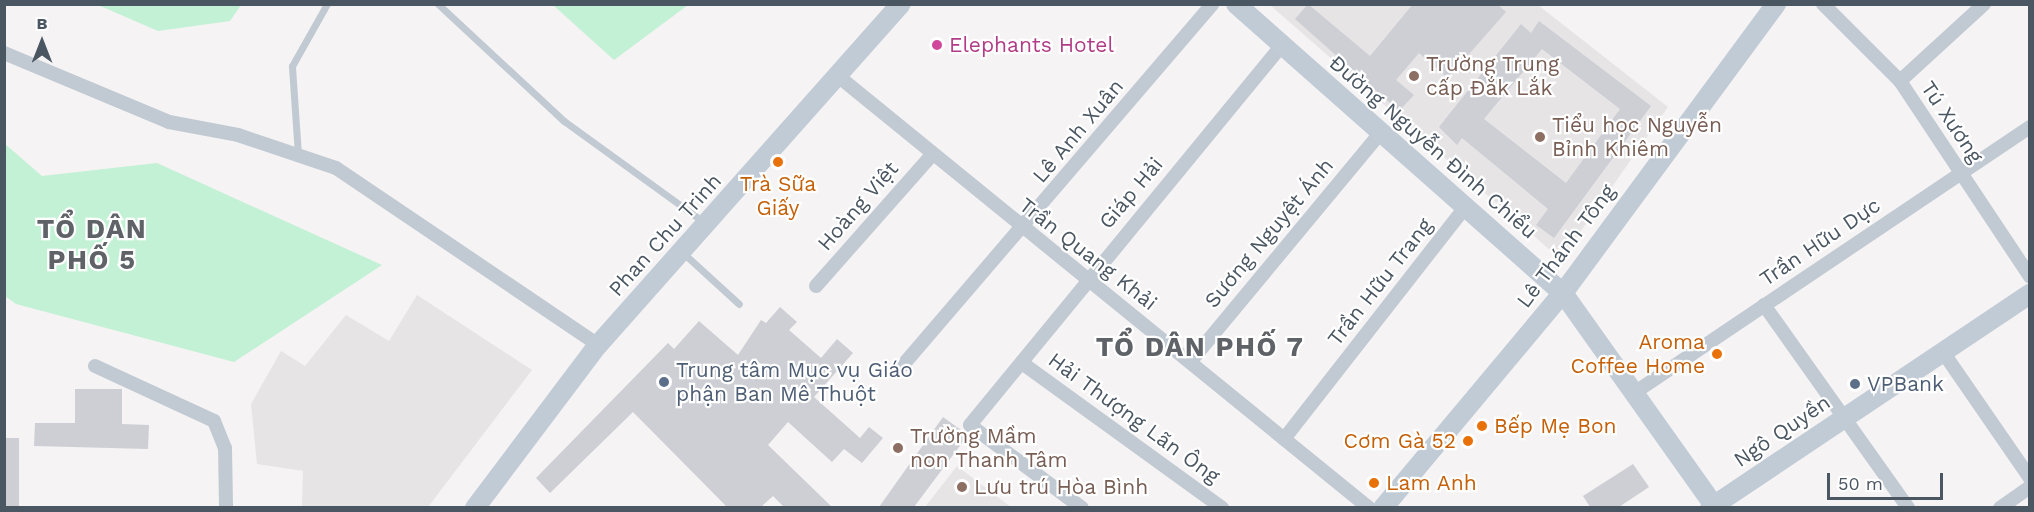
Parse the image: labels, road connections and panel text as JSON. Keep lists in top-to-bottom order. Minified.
{"streets":{"main road":["Đường Nguyễn Đình Chiểu","Phan Chu Trinh","Lê Thánh Tông","Ngô Quyền"],"street":["Tú Xương","Lê Anh Xuân","Giáp Hải","Hoàng Việt","Sương Nguyệt Ánh","Trần Hữu Dực","Trần Quang Khải","Trần Hữu Trang","Hải Thượng Lãn Ông"]},"crossings":[["Tú Xương","Trần Hữu Dực"],["Lê Anh Xuân","Trần Quang Khải"],["Đường Nguyễn Đình Chiểu","Giáp Hải"],["Đường Nguyễn Đình Chiểu","Sương Nguyệt Ánh"],["Đường Nguyễn Đình Chiểu","Trần Hữu Dực"],["Đường Nguyễn Đình Chiểu","Lê Thánh Tông"],["Đường Nguyễn Đình Chiểu","Trần Hữu Trang"],["Đường Nguyễn Đình Chiểu","Ngô Quyền"],["Giáp Hải","Trần Quang Khải"],["Giáp Hải","Hải Thượng Lãn Ông"],["Hoàng Việt","Trần Quang Khải"],["Sương Nguyệt Ánh","Trần Quang Khải"],["Phan Chu Trinh","Trần Quang Khải"],["Trần Quang Khải","Trần Hữu Trang"]],"districts":["TỔ DÂN PHỐ 5","TỔ DÂN PHỐ 7"],"places":["Elephants Hotel","Trường Trung cấp Đắk Lắk","Tiểu học Nguyễn Bỉnh Khiêm","Trà Sữa Giấy","Aroma Coffee Home","Trung tâm Mục vụ Giáo phận Ban Mê Thuột","VPBank","Bếp Mẹ Bon","Cơm Gà 52","Trường Mầm non Thanh Tâm","Lam Anh","Lưu trú Hòa Bình"],"scale_bar":"50 m","north":"top"}
